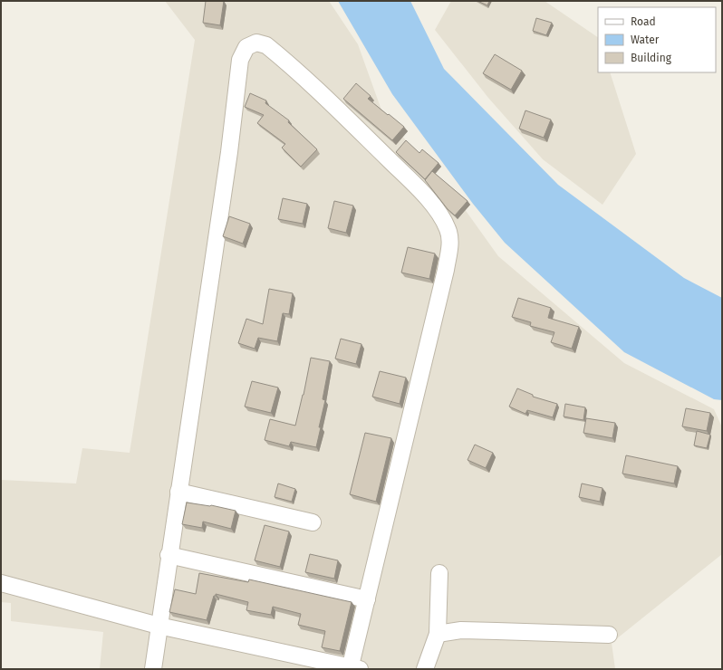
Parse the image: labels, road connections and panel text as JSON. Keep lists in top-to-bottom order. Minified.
{"legend":["Road","Water","Building"]}
